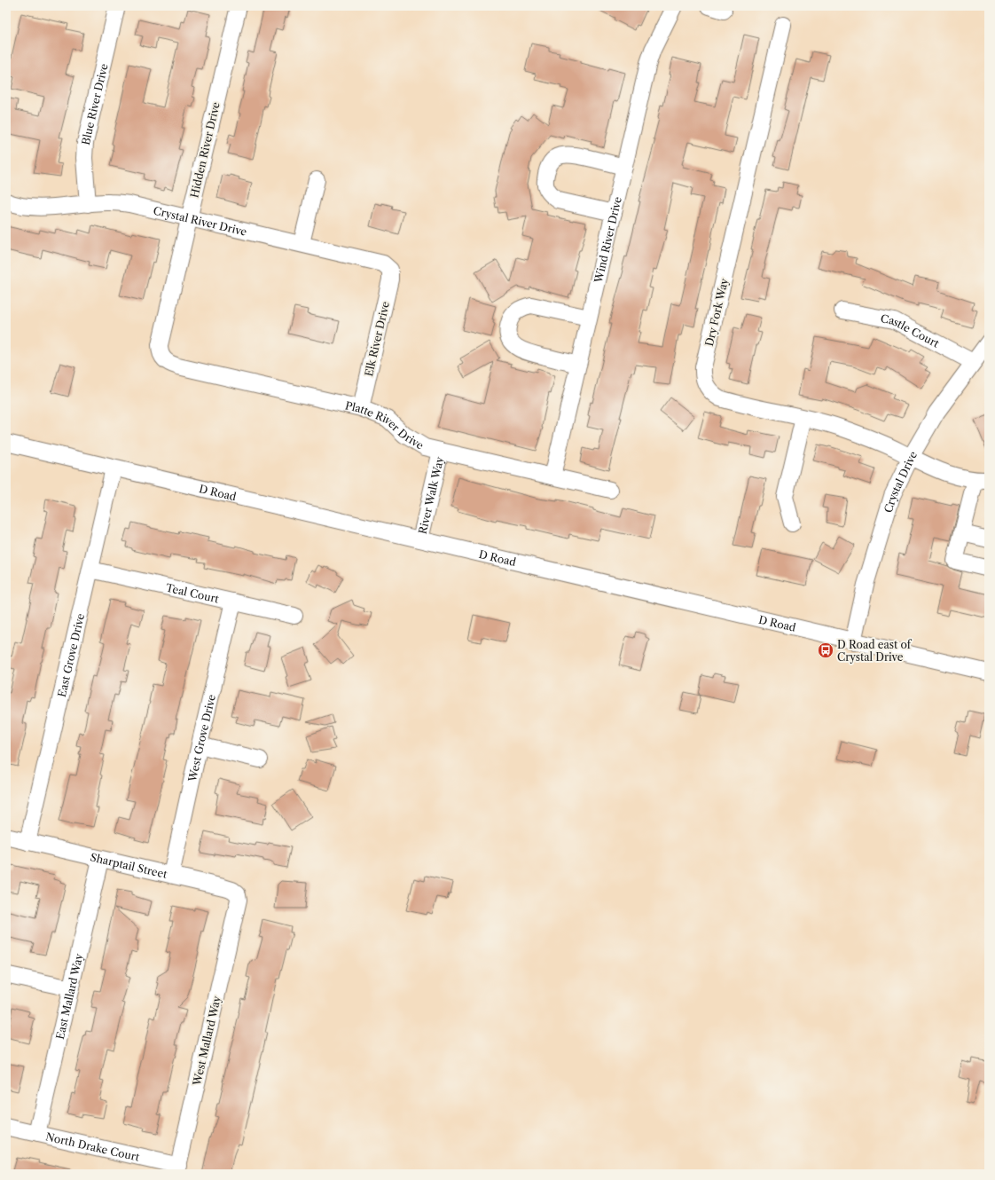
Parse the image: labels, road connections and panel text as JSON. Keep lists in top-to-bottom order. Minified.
{"streets":{"street":["Blue River Drive","Hidden River Drive","Crystal River Drive","Wind River Drive","Dry Fork Way","Castle Court","Elk River Drive","Platte River Drive","Crystal Drive","D Road","River Walk Way","Teal Court","East Grove Drive","West Grove Drive","Sharptail Street","East Mallard Way","West Mallard Way","North Drake Court"]},"crossings":[["Blue River Drive","Crystal River Drive"],["Hidden River Drive","Crystal River Drive"],["Hidden River Drive","Platte River Drive"],["Crystal River Drive","Elk River Drive"],["Wind River Drive","Platte River Drive"],["Dry Fork Way","Crystal Drive"],["Castle Court","Crystal Drive"],["Elk River Drive","Platte River Drive"],["Platte River Drive","River Walk Way"],["Crystal Drive","D Road"],["D Road","River Walk Way"],["D Road","East Grove Drive"],["Teal Court","East Grove Drive"],["Teal Court","West Grove Drive"],["East Grove Drive","Sharptail Street"],["West Grove Drive","Sharptail Street"],["Sharptail Street","East Mallard Way"],["Sharptail Street","West Mallard Way"],["East Mallard Way","North Drake Court"],["West Mallard Way","North Drake Court"]],"places":{"bus stop":["D Road east of Crystal Drive"]}}
